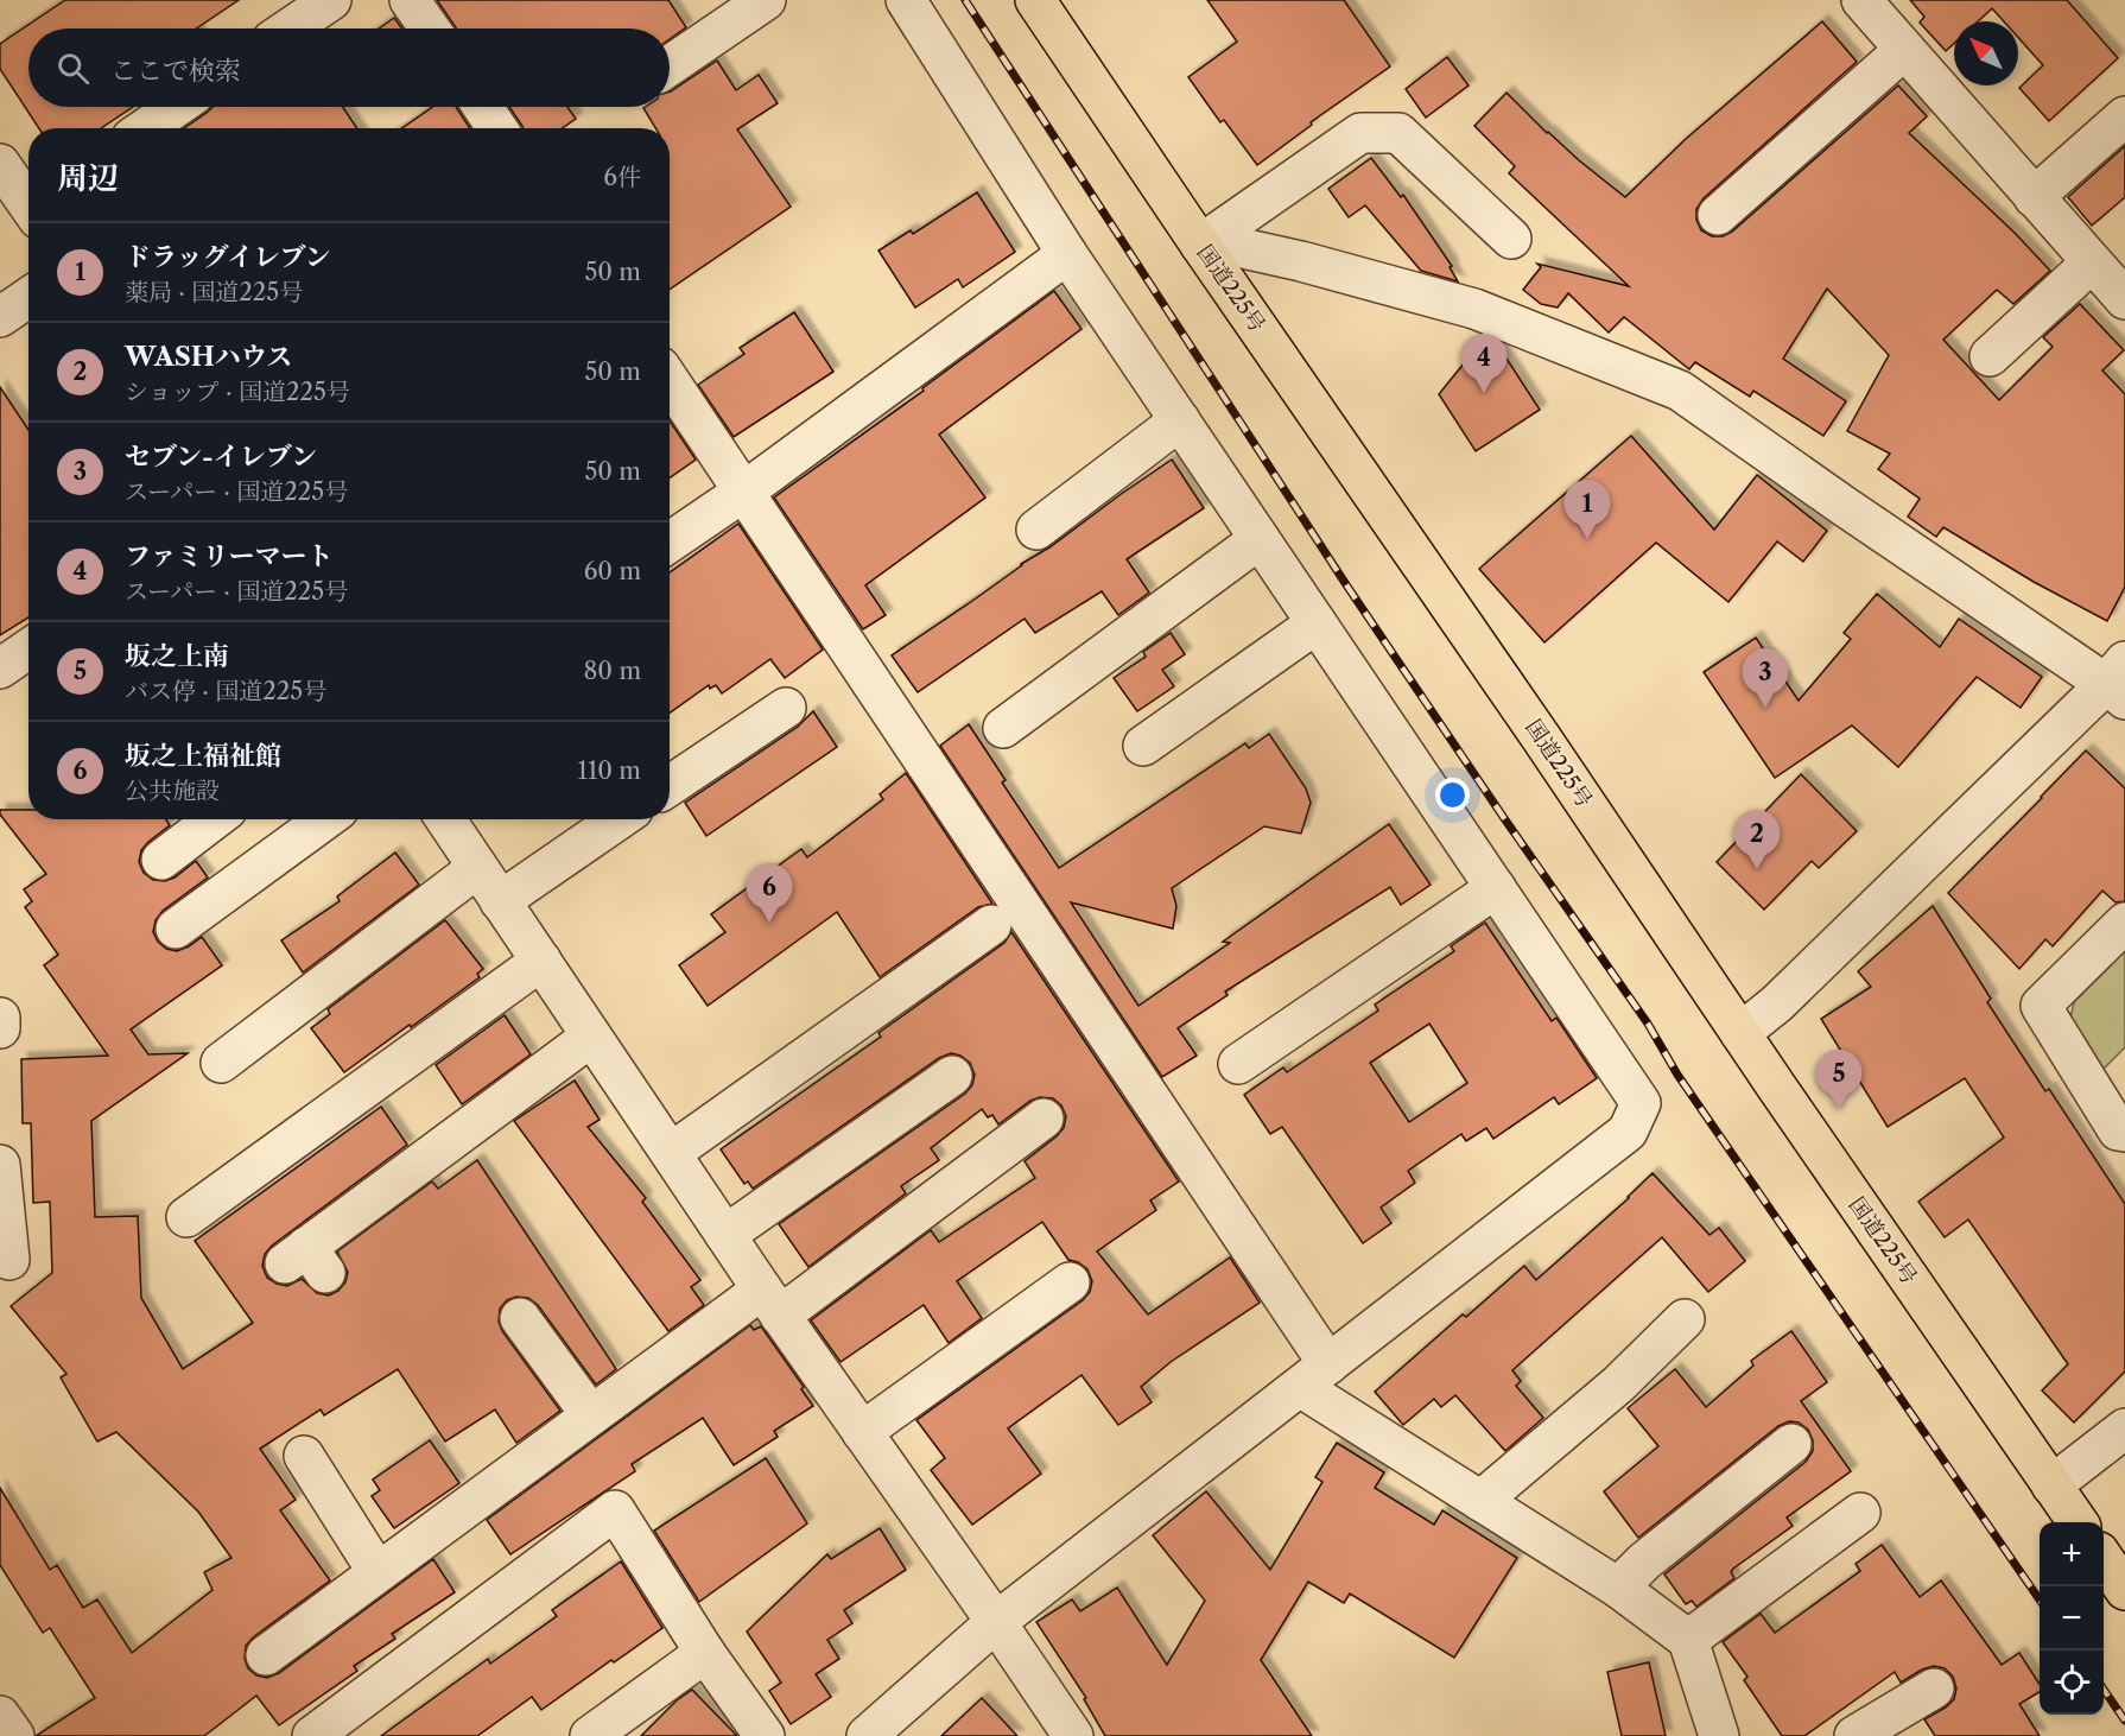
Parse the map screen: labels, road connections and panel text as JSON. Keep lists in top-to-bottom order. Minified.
{"streets":{"highway":["国道225号"]},"north":"top left","page":{"search":"ここで検索","heading":["周辺","6件"],"list":[{"mark":"1","name":"ドラッグイレブン","note":"薬局 · 国道225号","value":"50 m"},{"mark":"2","name":"WASHハウス","note":"ショップ · 国道225号","value":"50 m"},{"mark":"3","name":"セブン-イレブン","note":"スーパー · 国道225号","value":"50 m"},{"mark":"4","name":"ファミリーマート","note":"スーパー · 国道225号","value":"60 m"},{"mark":"5","name":"坂之上南","note":"バス停 · 国道225号","value":"80 m"},{"mark":"6","name":"坂之上福祉館","note":"公共施設","value":"110 m"}],"pins":["4","1","3","2","6","5"],"map_buttons":["+","−"]}}
